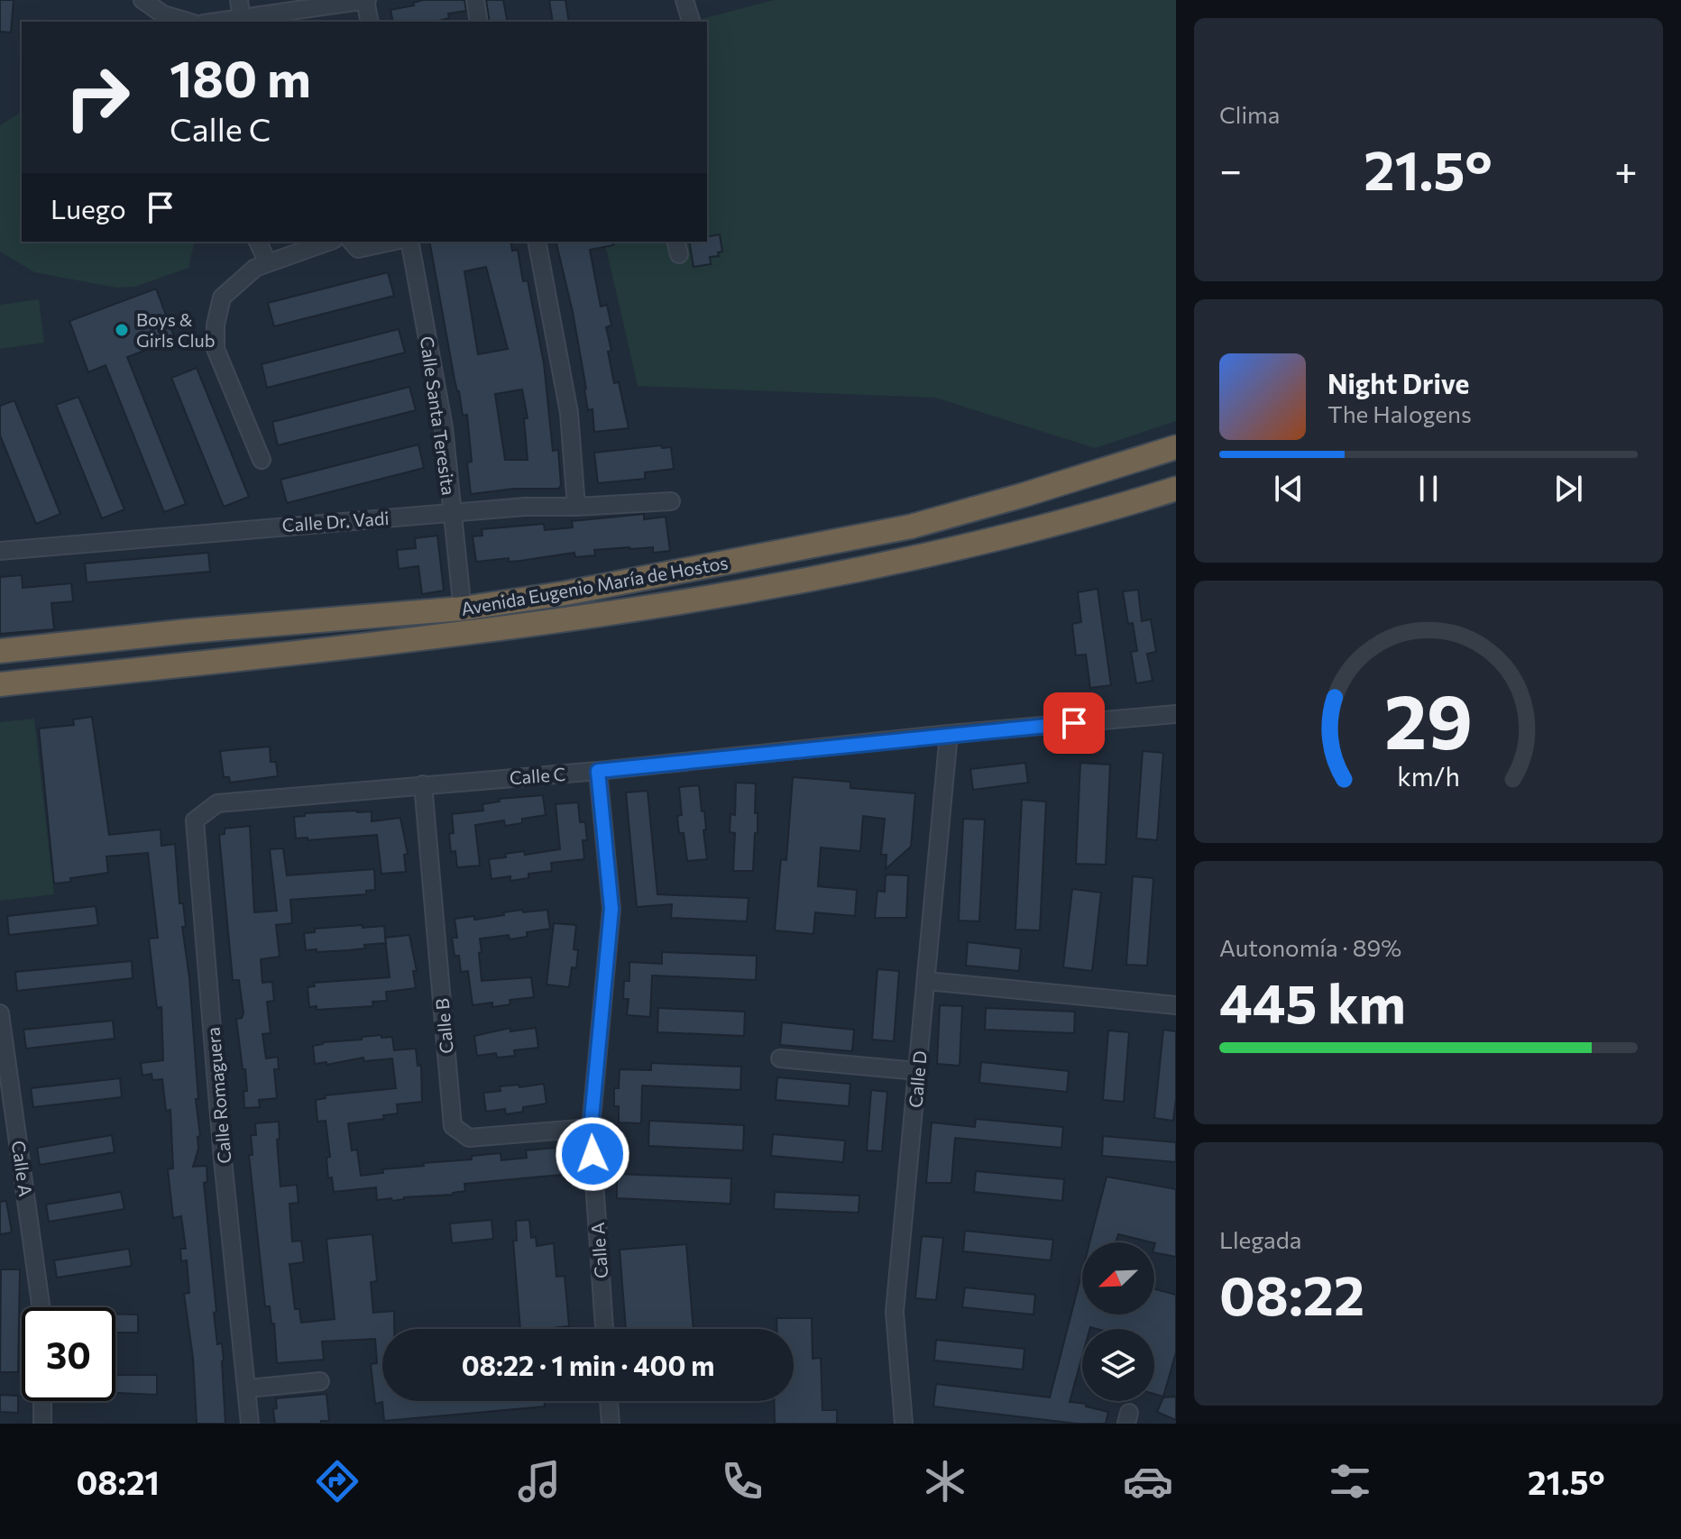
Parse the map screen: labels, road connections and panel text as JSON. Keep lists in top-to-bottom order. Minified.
{"streets":{"highway":["Avenida Eugenio María de Hostos"],"street":["Calle Santa Teresita","Calle Dr. Vadi","Calle C","Calle B","Calle D","Calle Romaguera","Calle A"]},"crossings":[["Calle Santa Teresita","Calle Dr. Vadi"],["Calle C","Calle B"],["Calle C","Calle D"],["Calle C","Calle Romaguera"],["Calle C","Calle A"],["Calle B","Calle A"]],"places":["Boys & Girls Club"],"north":"bottom left","page":{"tile":["Clima",["Autonomía · 89%","445 km"],["Llegada","08:22"]],"turn":["180 m","Calle C"],"heat":["−","21.5°","+"],"then":"Luego","song":["Night Drive","The Halogens"],"limit":"30","trip":"08:22 · 1 min · 400 m","tabs":["08:21","21.5°"],"gauge":["29","km/h"]}}
